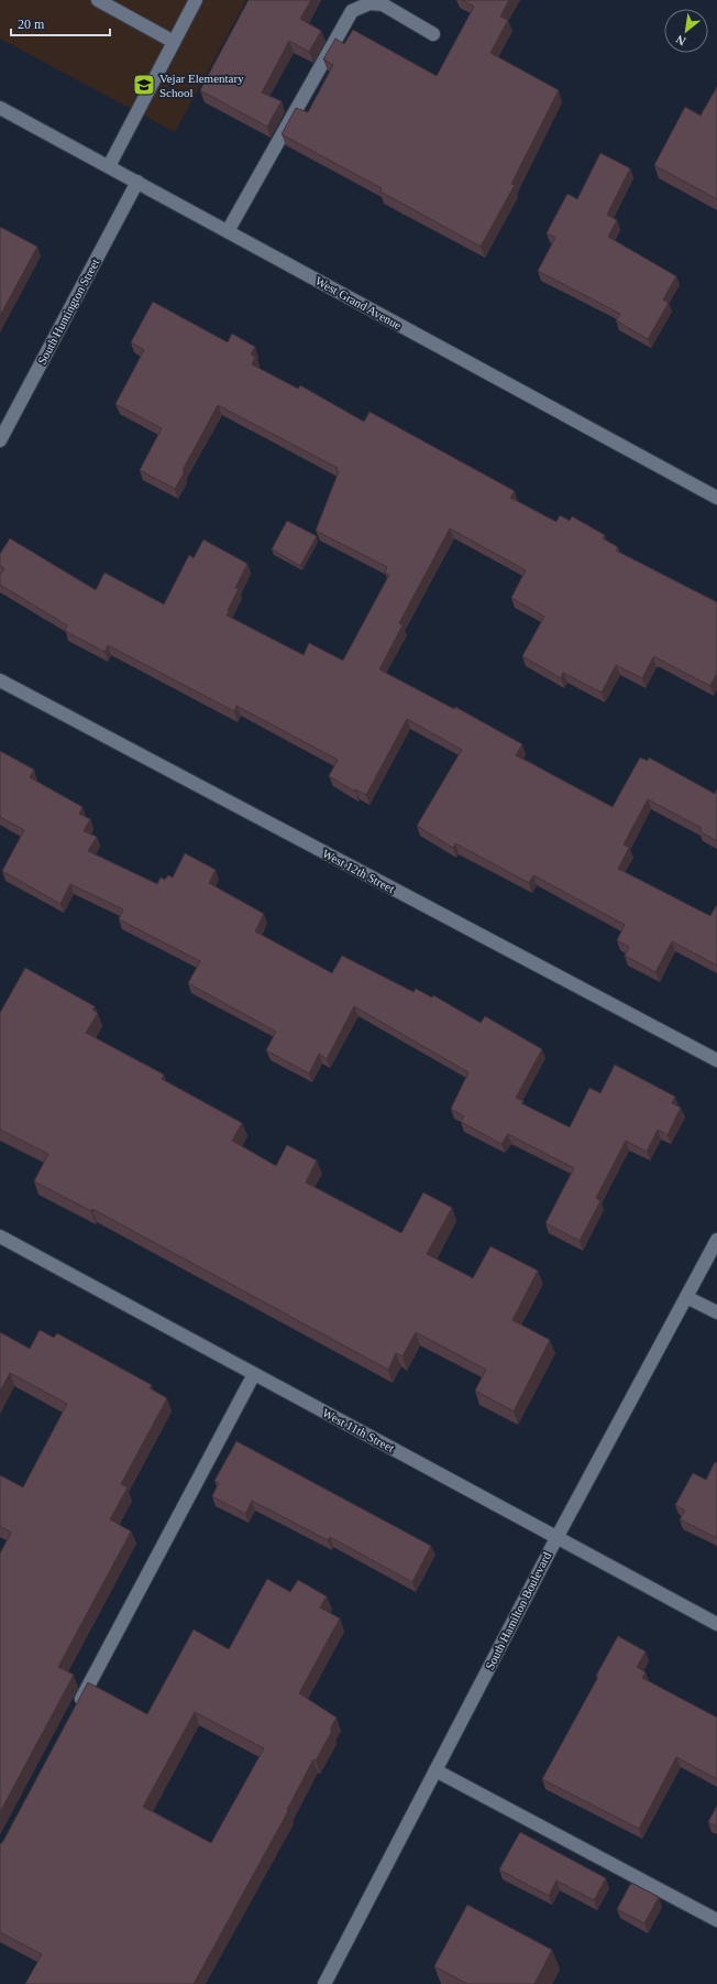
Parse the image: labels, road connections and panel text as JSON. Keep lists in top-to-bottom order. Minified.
{"streets":{"street":["West Grand Avenue","South Huntington Street","West 12th Street","West 11th Street","South Hamilton Boulevard"]},"crossings":[["West Grand Avenue","South Huntington Street"],["West 11th Street","South Hamilton Boulevard"]],"places":{"school or university":["Vejar Elementary School"]},"scale_bar":"20 m","north":"bottom left"}
